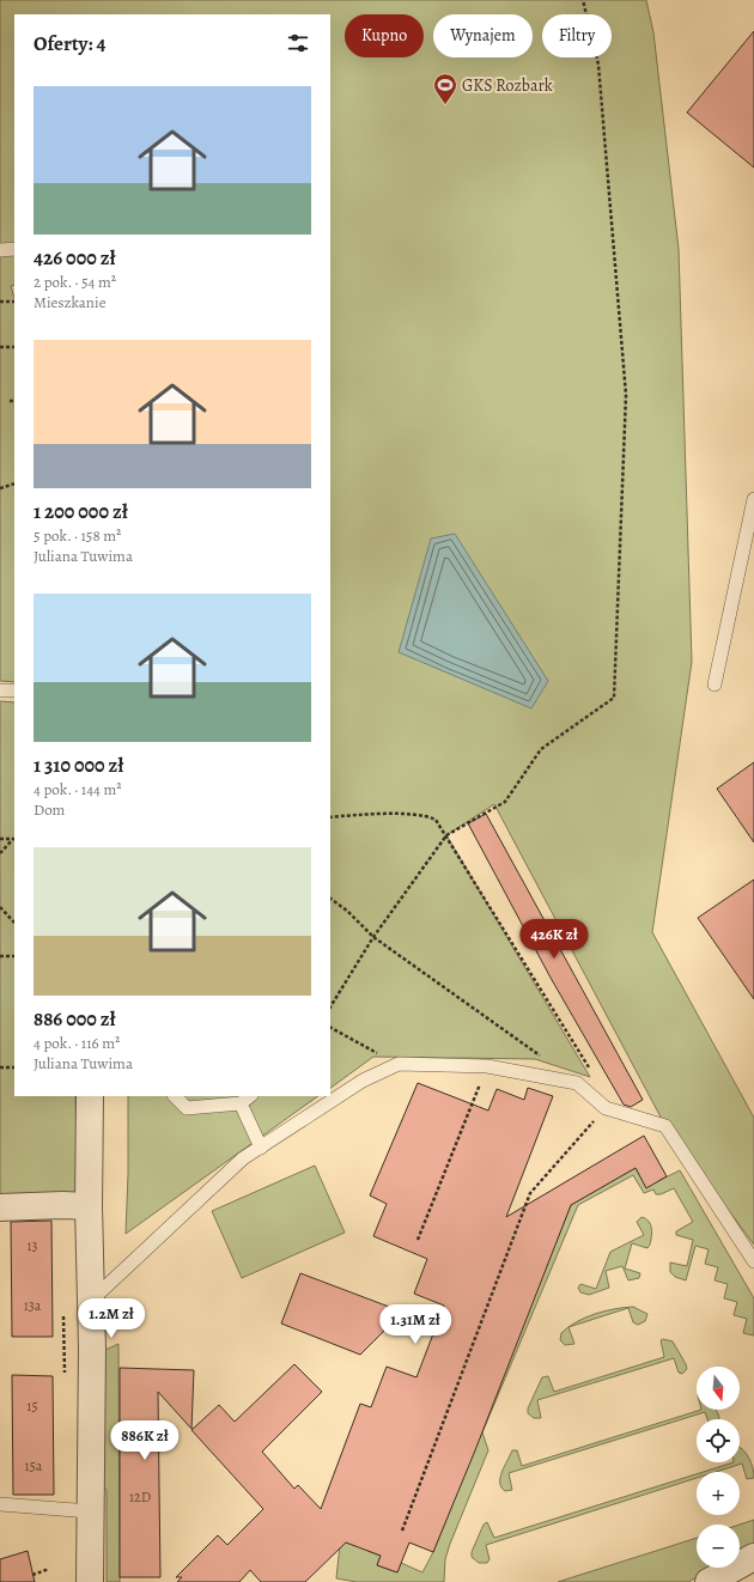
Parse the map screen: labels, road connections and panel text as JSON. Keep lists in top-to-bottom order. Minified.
{"places":{"sports":["GKS Rozbark"]},"house_numbers":["13","13a","15","15a","12D"],"north":"bottom","page":{"chip":["Kupno","Wynajem","Filtry"],"heading":"Oferty: 4","list":[{"name":"426 000 zł","note":"2 pok. · 54 m² · Mieszkanie"},{"name":"1 200 000 zł","note":"5 pok. · 158 m² · Juliana Tuwima"},{"name":"1 310 000 zł","note":"4 pok. · 144 m² · Dom"},{"name":"886 000 zł","note":"4 pok. · 116 m² · Juliana Tuwima"}],"price":["426K zł","1.2M zł","1.31M zł","886K zł"],"map_buttons":["+","−"]}}
